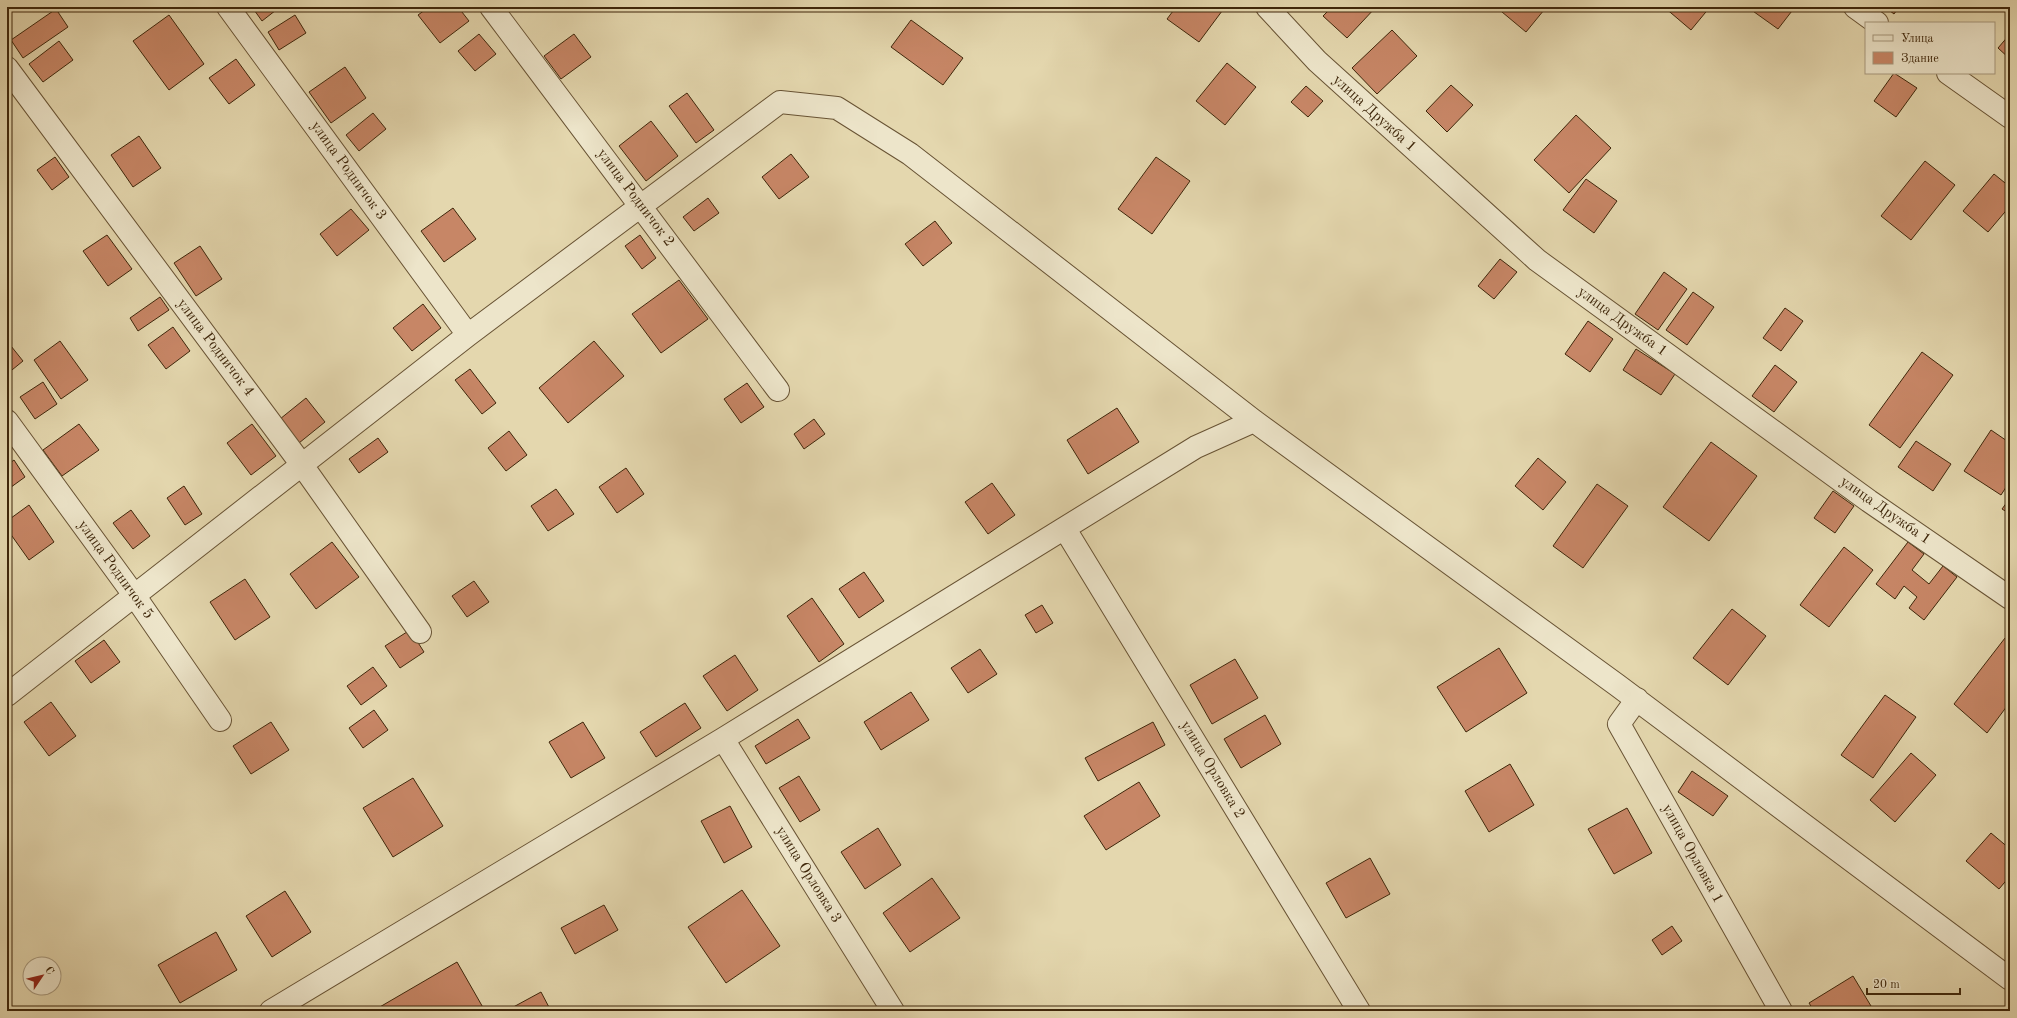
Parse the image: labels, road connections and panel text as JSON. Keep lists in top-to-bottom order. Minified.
{"streets":{"street":["улица Дружба 1","улица Родничок 3","улица Родничок 2","улица Родничок 4","улица Родничок 5","улица Орловка 2","улица Орловка 1","улица Орловка 3"]},"legend":["Улица","Здание"],"scale_bar":"20 m","north":"top right"}
